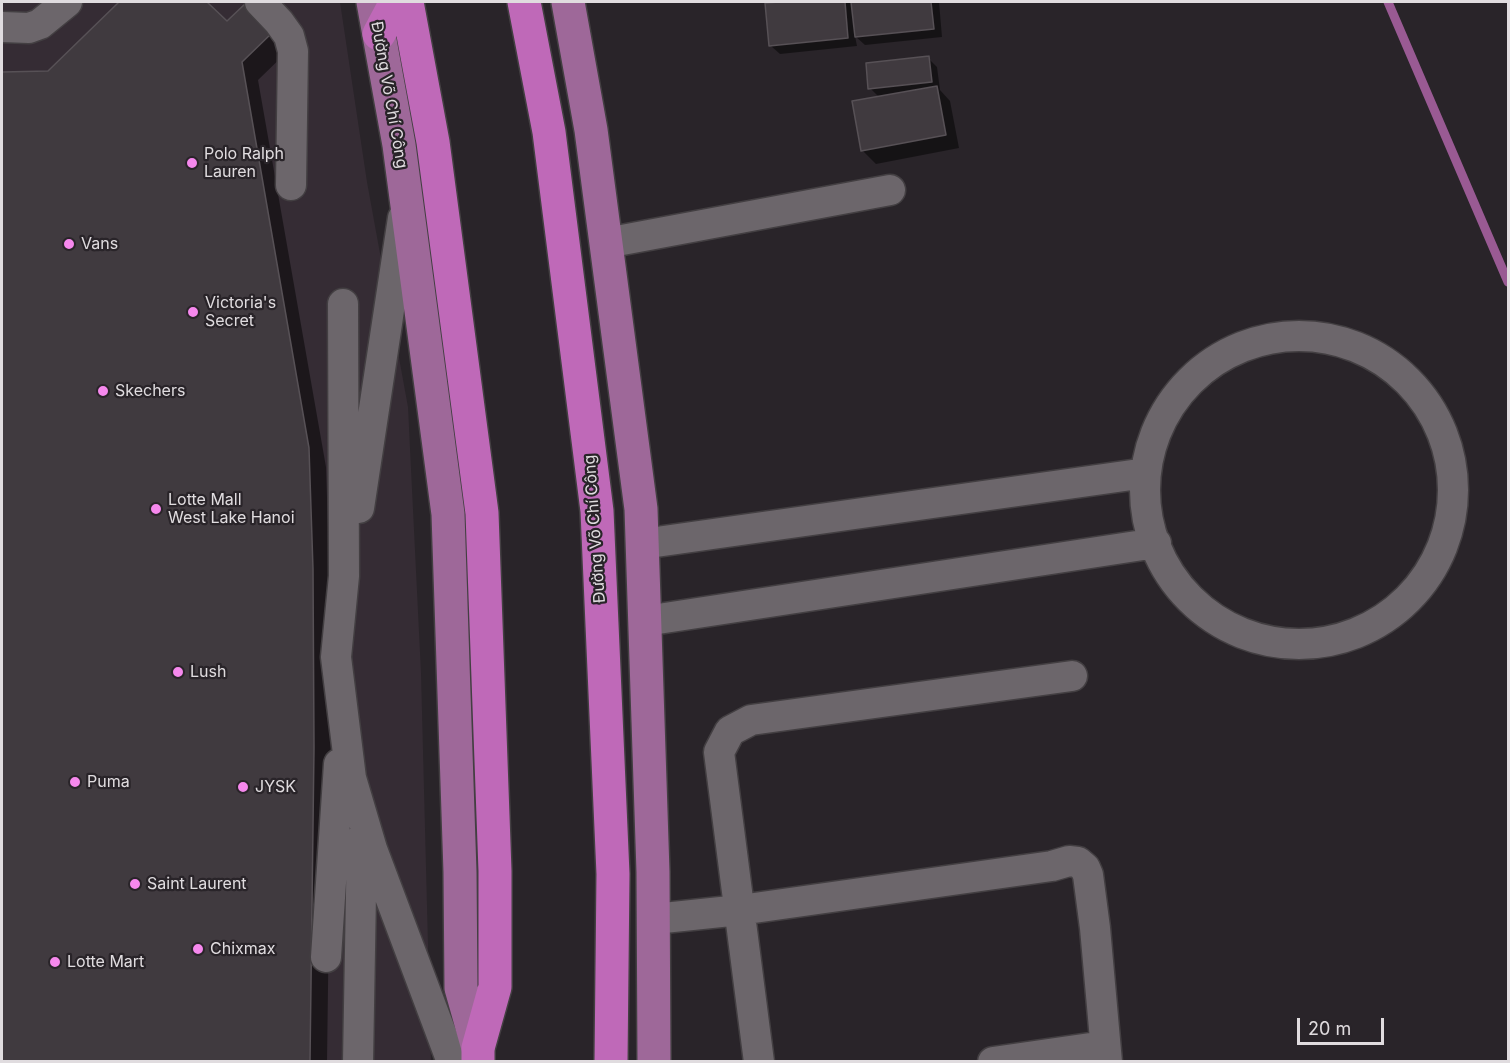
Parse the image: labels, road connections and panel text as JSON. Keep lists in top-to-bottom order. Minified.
{"streets":{"highway":["Đường Võ Chí Công"]},"places":["Polo Ralph Lauren","Vans","Victoria's Secret","Skechers","Lotte Mall West Lake Hanoi","Lush","Puma","JYSK","Saint Laurent","Chixmax","Lotte Mart"],"scale_bar":"20 m"}
